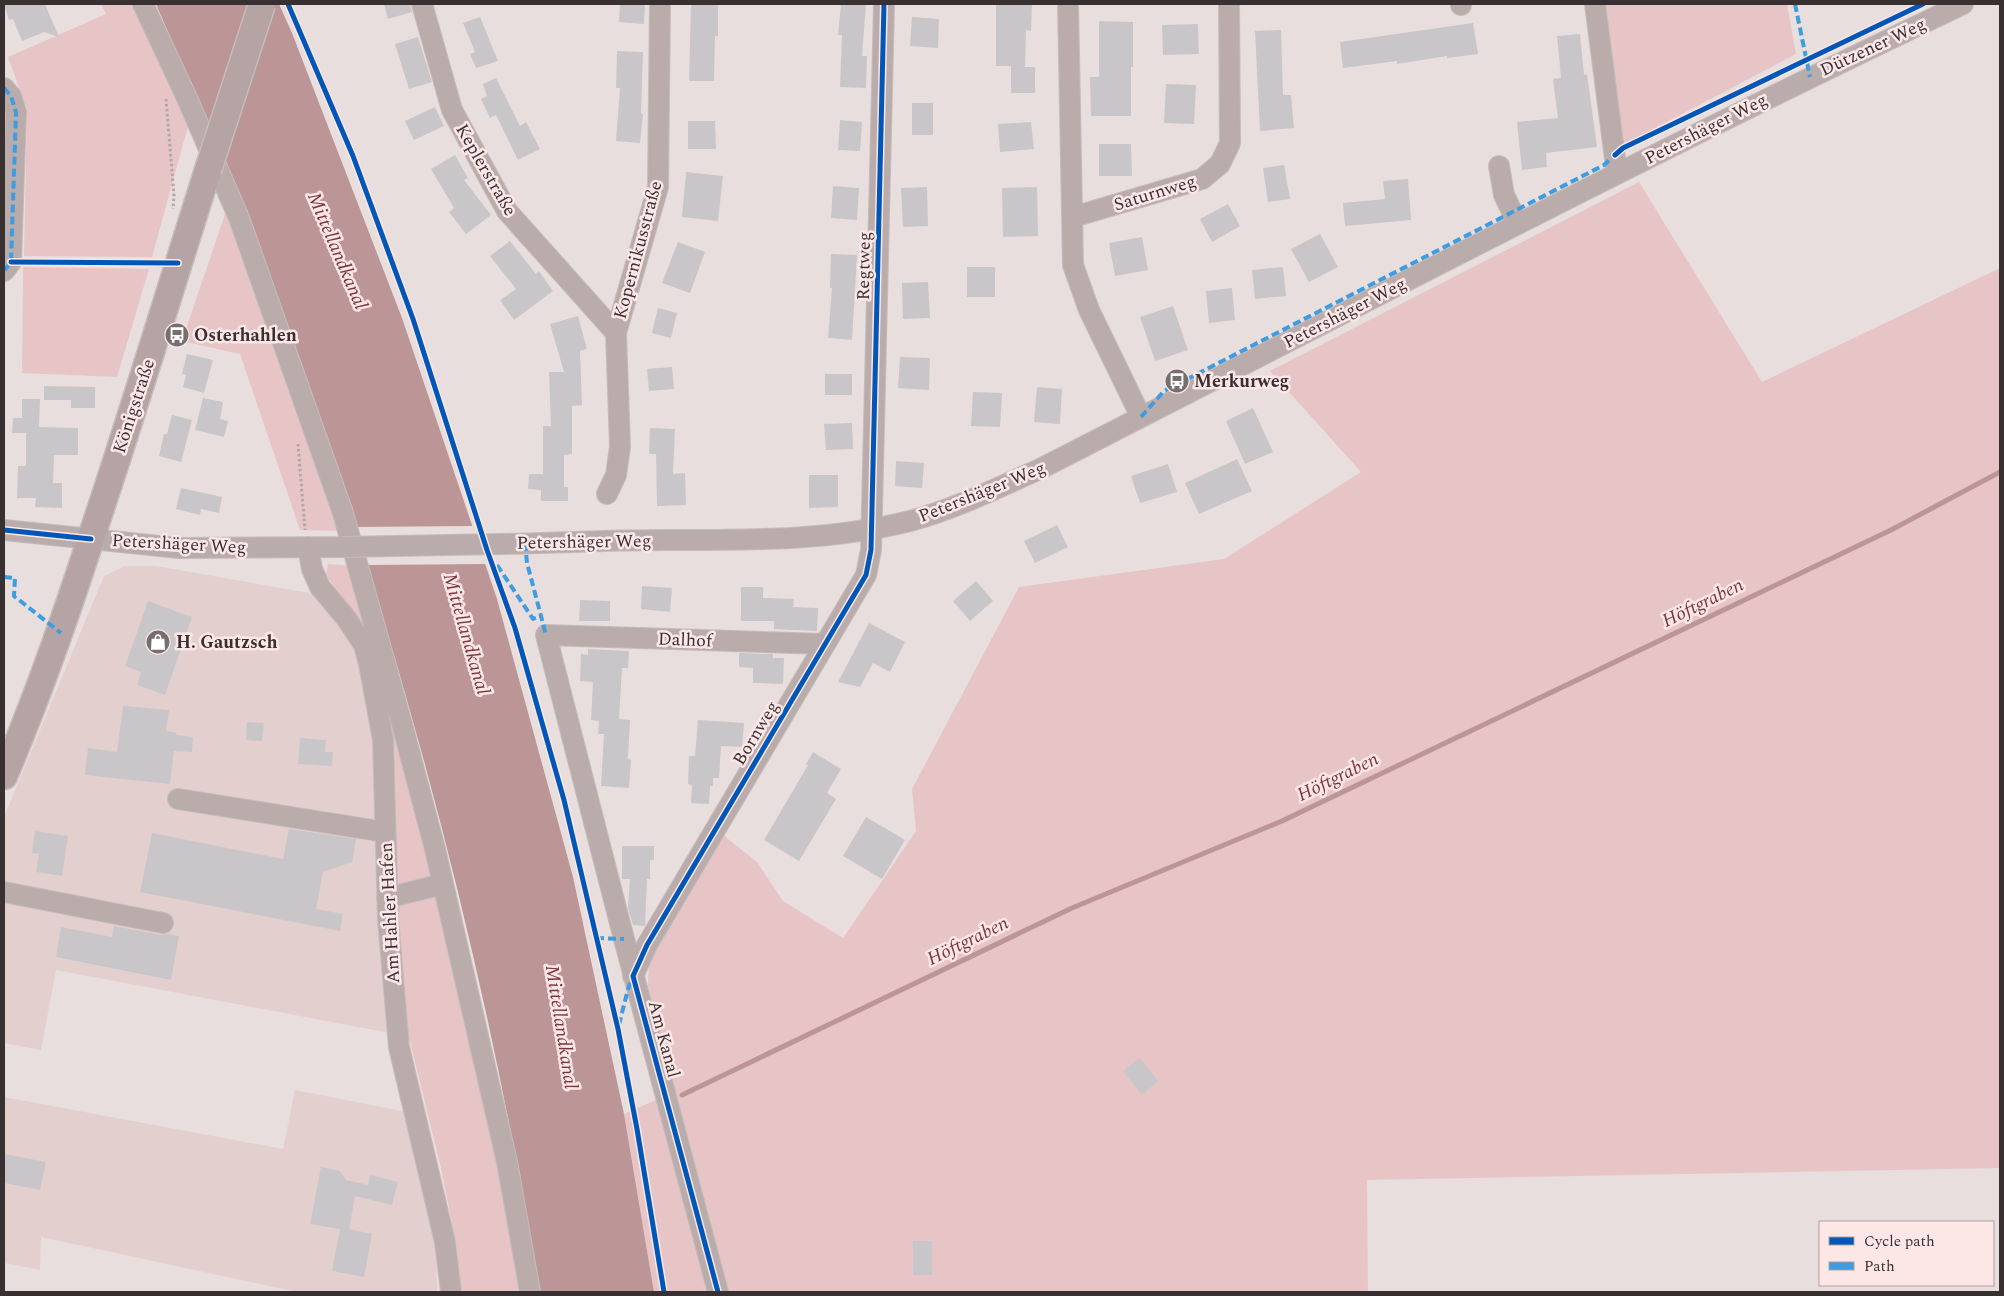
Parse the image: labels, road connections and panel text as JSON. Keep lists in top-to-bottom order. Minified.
{"streets":{"main road":["Königstraße"],"street":["Dützener Weg","Petershäger Weg","Keplerstraße","Saturnweg","Kopernikusstraße","Regtweg","Dalhof","Bornweg","Am Hahler Hafen","Am Kanal"]},"crossings":[["Dützener Weg","Petershäger Weg"],["Petershäger Weg","Regtweg"],["Petershäger Weg","Königstraße"],["Petershäger Weg","Bornweg"],["Petershäger Weg","Am Hahler Hafen"],["Keplerstraße","Kopernikusstraße"],["Regtweg","Bornweg"],["Dalhof","Bornweg"],["Dalhof","Am Kanal"],["Bornweg","Am Kanal"]],"water":["Mittellandkanal","Höftgraben"],"places":{"bus stop":["Osterhahlen","Merkurweg"],"shop":["H. Gautzsch"]},"legend":["Cycle path","Path"]}
